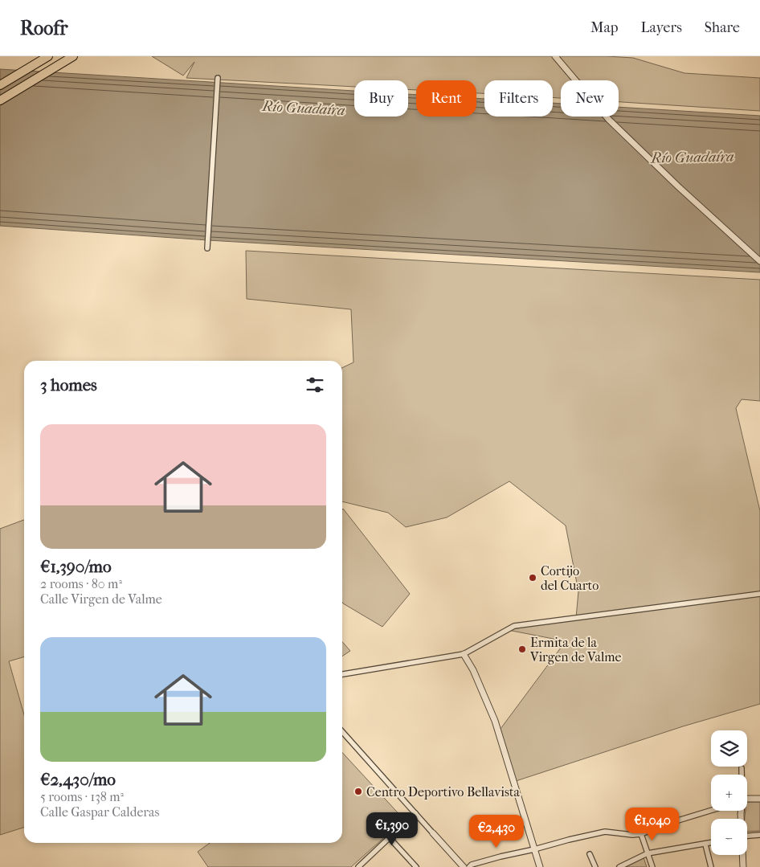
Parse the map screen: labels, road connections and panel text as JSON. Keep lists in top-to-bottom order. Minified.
{"water":["Río Guadaíra"],"places":["Cortijo del Cuarto","Ermita de la Virgen de Valme","Centro Deportivo Bellavista"],"page":{"header":"Roofr","nav":["Map","Layers","Share"],"chip":["Buy","Rent","Filters","New"],"heading":"3 homes","list":[{"name":"€1,390/mo","note":"2 rooms · 80 m² · Calle Virgen de Valme"},{"name":"€2,430/mo","note":"5 rooms · 138 m² · Calle Gaspar Calderas"}],"map_buttons":["+","−"],"price":["€1,040","€1,390","€2,430"]}}
